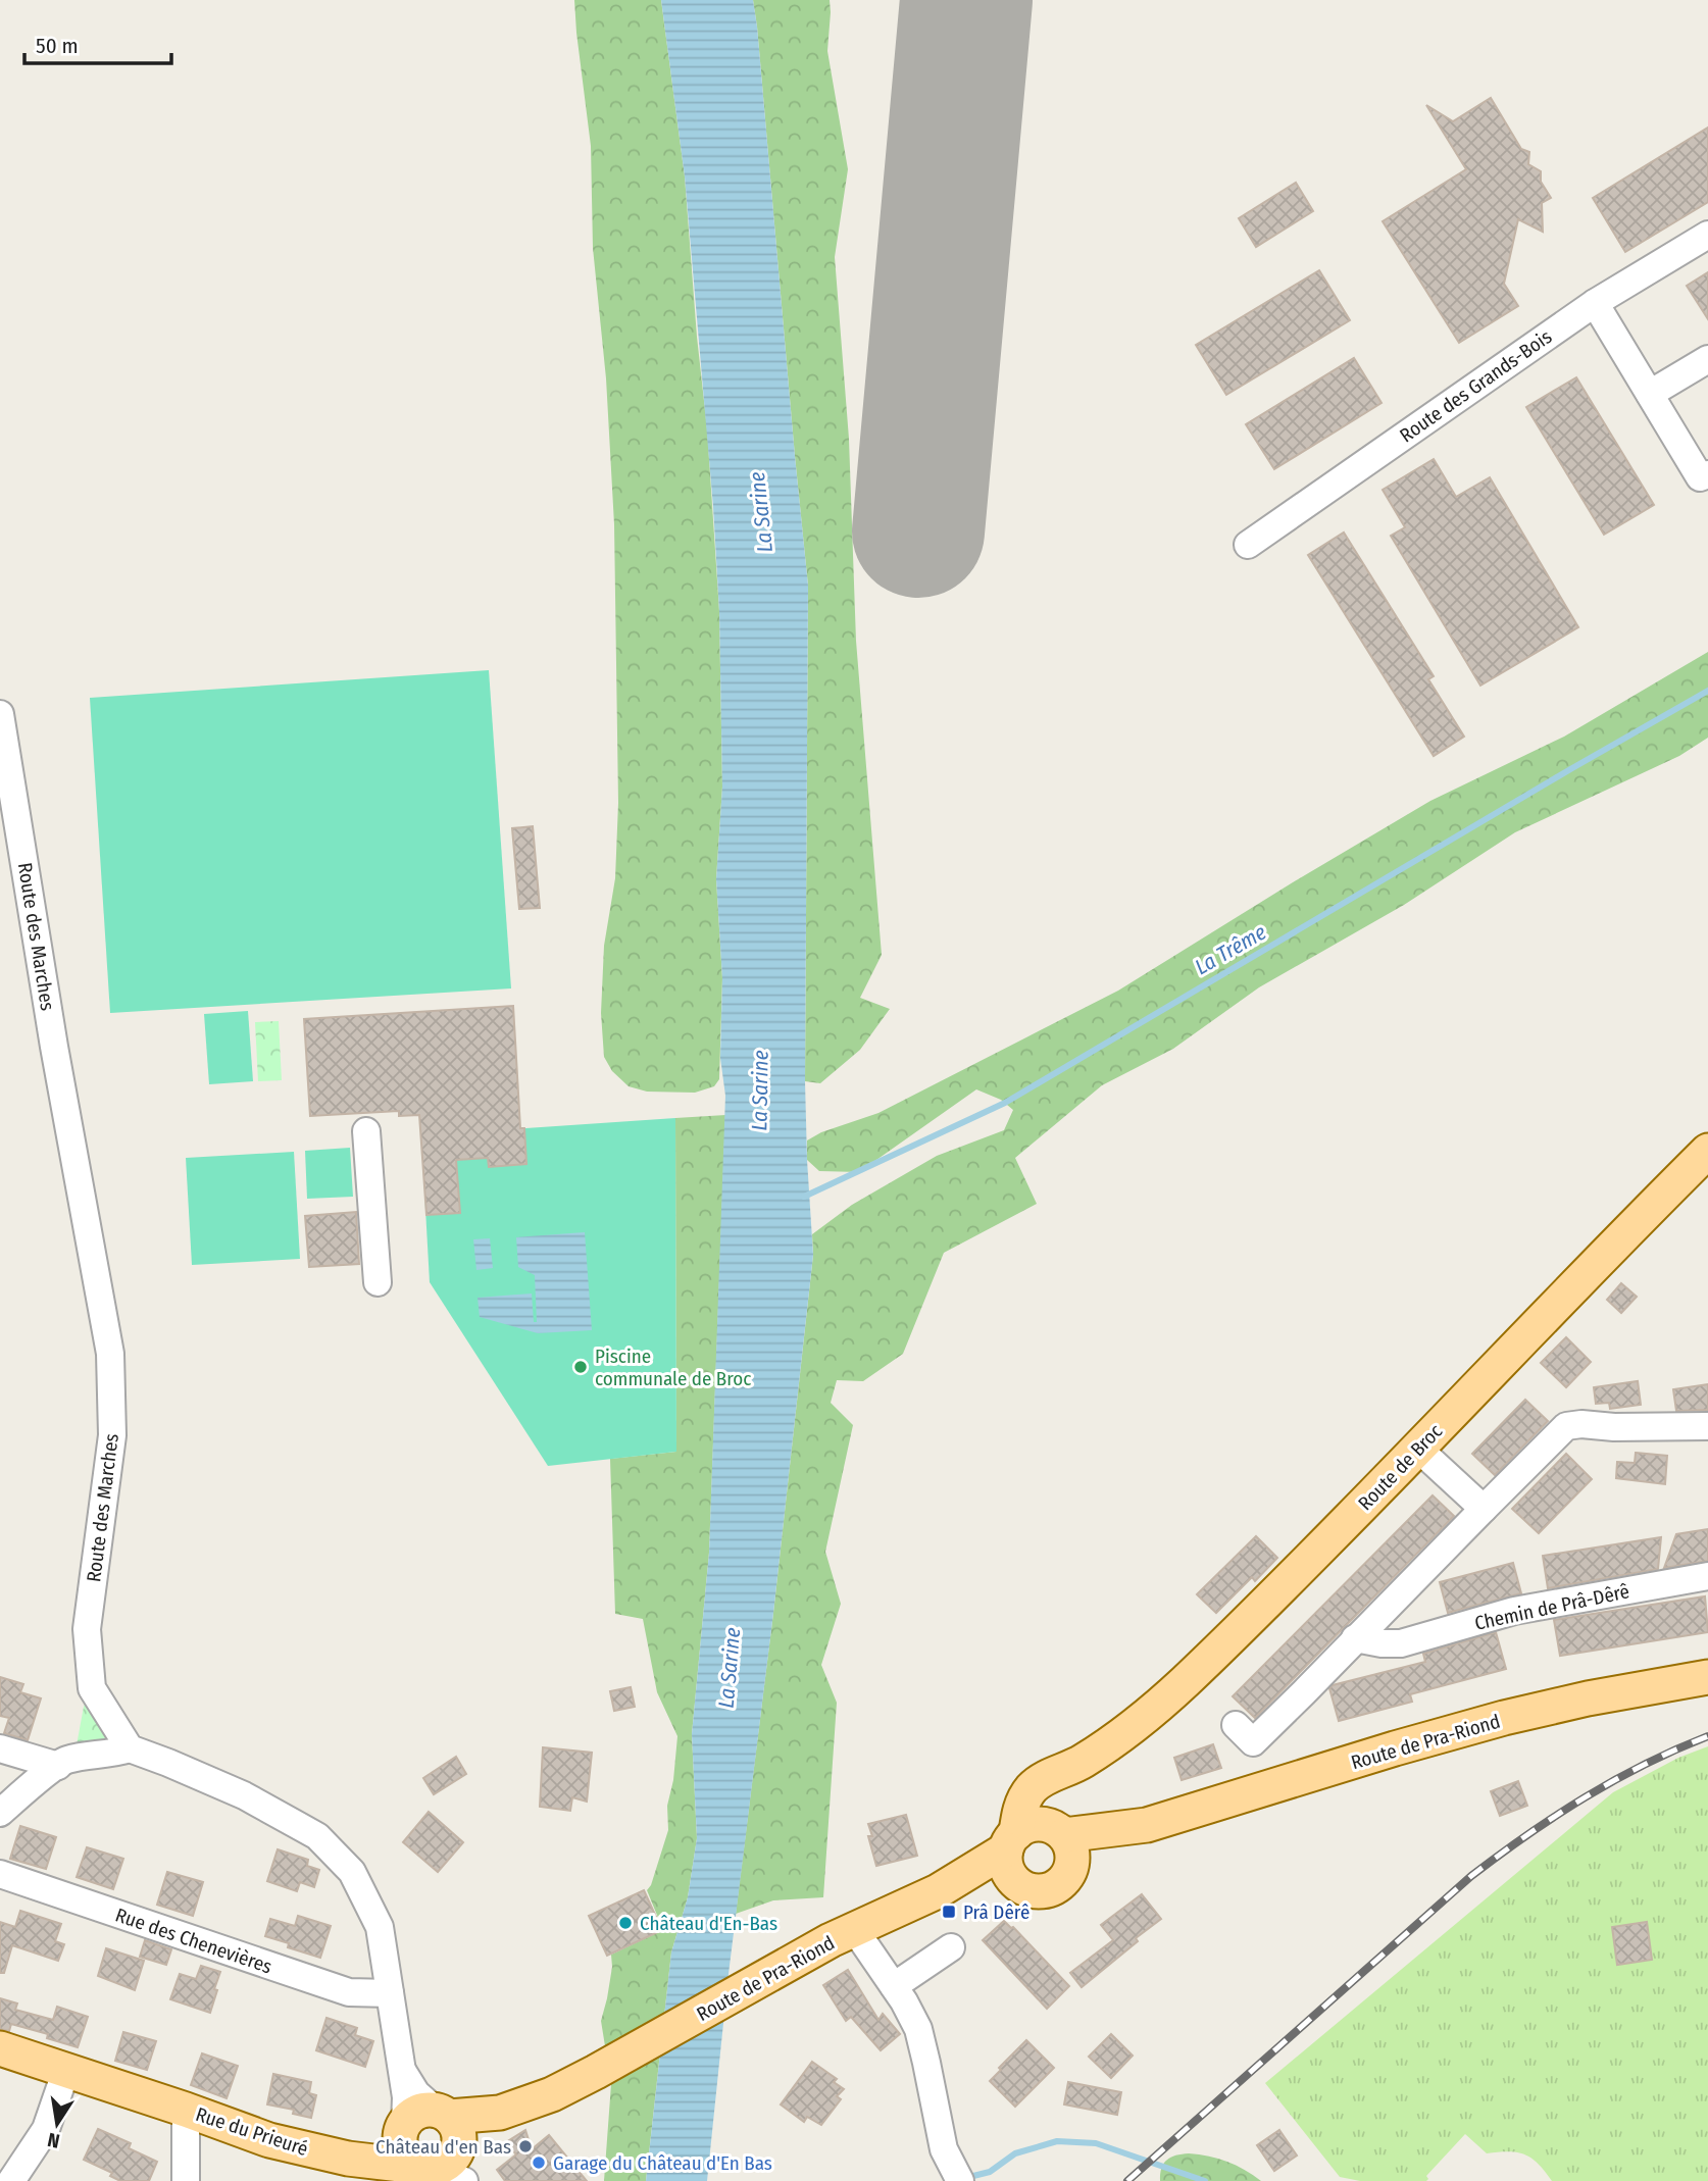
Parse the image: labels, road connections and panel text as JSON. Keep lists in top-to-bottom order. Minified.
{"streets":{"main road":["Route de Broc","Route de Pra-Riond","Rue du Prieuré"],"street":["Route des Grands-Bois","Route des Marches","Chemin de Prâ-Dêrê","Rue des Chenevières"]},"crossings":[["Route de Broc","Route de Pra-Riond"],["Route de Pra-Riond","Rue du Prieuré"]],"water":["La Sarine","La Trême"],"places":{"other":["Piscine communale de Broc","Château d'En-Bas","Château d'en Bas","Garage du Château d'En Bas"],"transit":["Prâ Dêrê"]},"scale_bar":"50 m","north":"bottom"}
